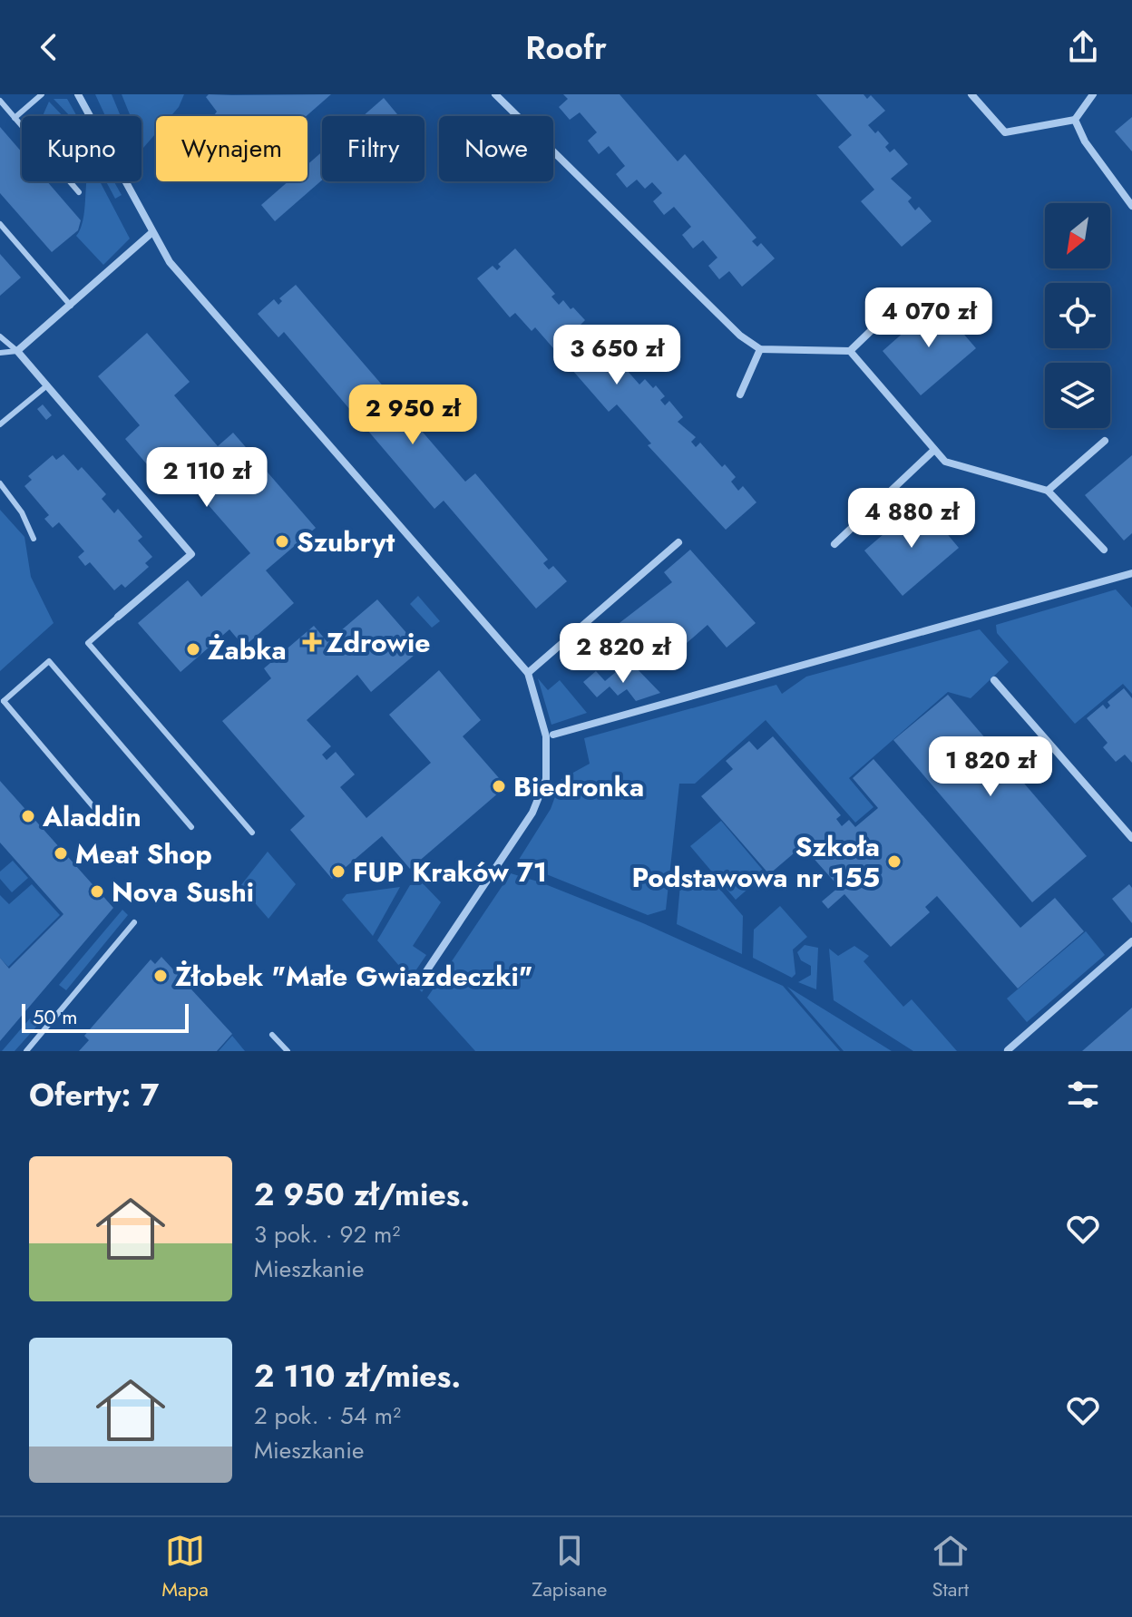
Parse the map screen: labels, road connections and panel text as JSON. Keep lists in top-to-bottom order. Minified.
{"places":{"other":["Szubryt","Żabka","Biedronka","Aladdin","Meat Shop","Szkoła Podstawowa nr 155","FUP Kraków 71","Nova Sushi","Żłobek \"Małe Gwiazdeczki\""],"health":["Zdrowie"]},"scale_bar":"50 m","north":"bottom left","page":{"header":"Roofr","chip":["Kupno","Wynajem","Filtry","Nowe"],"price":["4 070 zł","3 650 zł","2 950 zł","2 110 zł","4 880 zł","2 820 zł","1 820 zł"],"scale":"50 m","heading":"Oferty: 7","list":[{"name":"2 950 zł/mies.","note":"3 pok. · 92 m² · Mieszkanie"},{"name":"2 110 zł/mies.","note":"2 pok. · 54 m² · Mieszkanie"}],"tabs":["Mapa","Zapisane","Start"]}}
